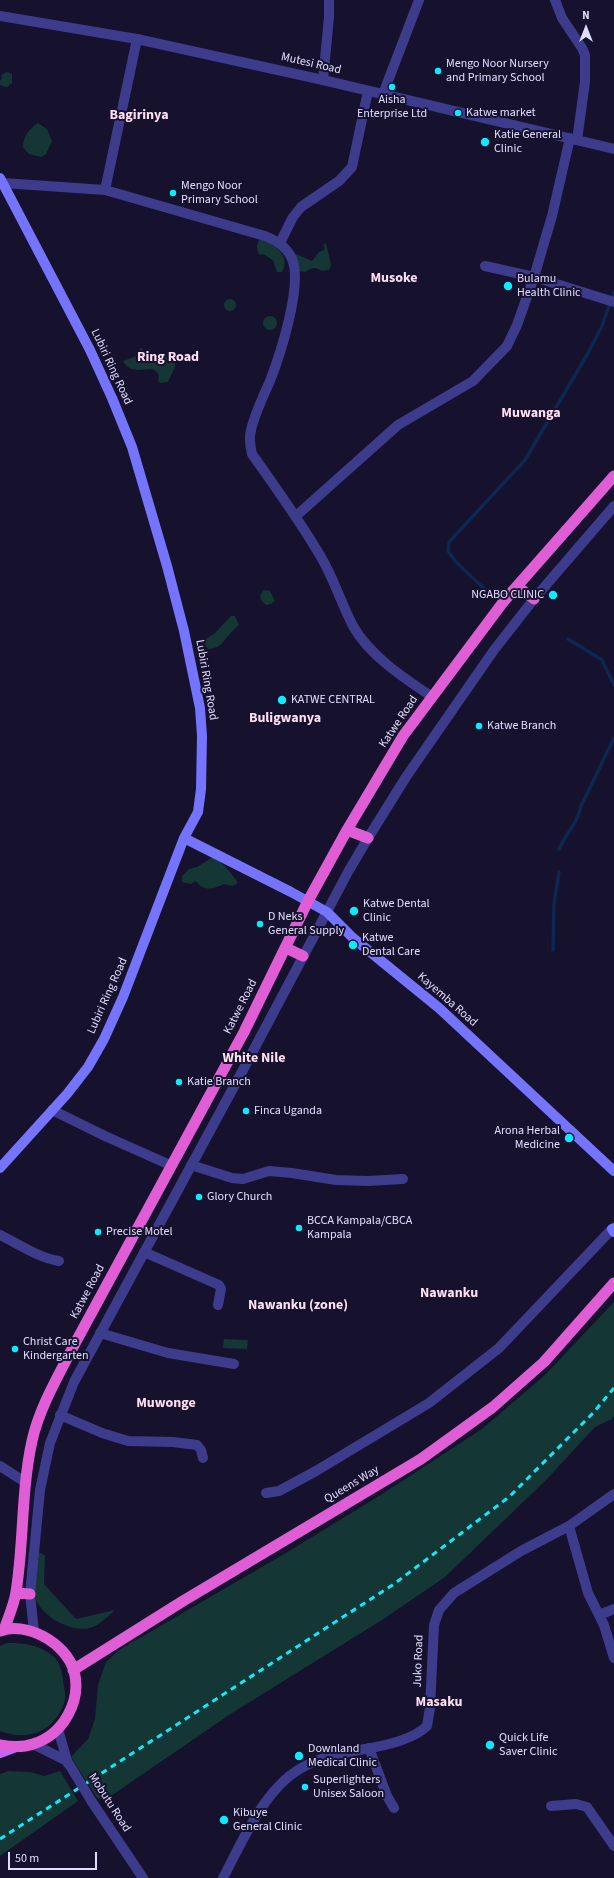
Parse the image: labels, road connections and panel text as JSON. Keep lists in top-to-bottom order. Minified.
{"streets":{"highway":["Katwe Road","Queens Way"],"main road":["Lubiri Ring Road","Kayemba Road"],"street":["Mutesi Road","Juko Road","Mobutu Road"]},"crossings":[["Lubiri Ring Road","Kayemba Road"],["Katwe Road","Kayemba Road"]],"districts":["Bagirinya","Musoke","Ring Road","Muwanga","Buligwanya","White Nile","Nawanku","Nawanku (zone)","Muwonge","Masaku"],"places":["Mengo Noor Nursery and Primary School","Aisha Enterprise Ltd","Katwe market","Katie General Clinic","Mengo Noor Primary School","Bulamu Health Clinic","NGABO CLINIC","KATWE CENTRAL","Katwe Branch","Katwe Dental Clinic","D Neks General Supply","Katwe Dental Care","Katie Branch","Finca Uganda","Arona Herbal Medicine","Glory Church","BCCA Kampala/CBCA Kampala","Precise Motel","Christ Care Kindergarten","Quick Life Saver Clinic","Downland Medical Clinic","Superlighters Unisex Saloon","Kibuye General Clinic"],"scale_bar":"50 m","north":"top"}
